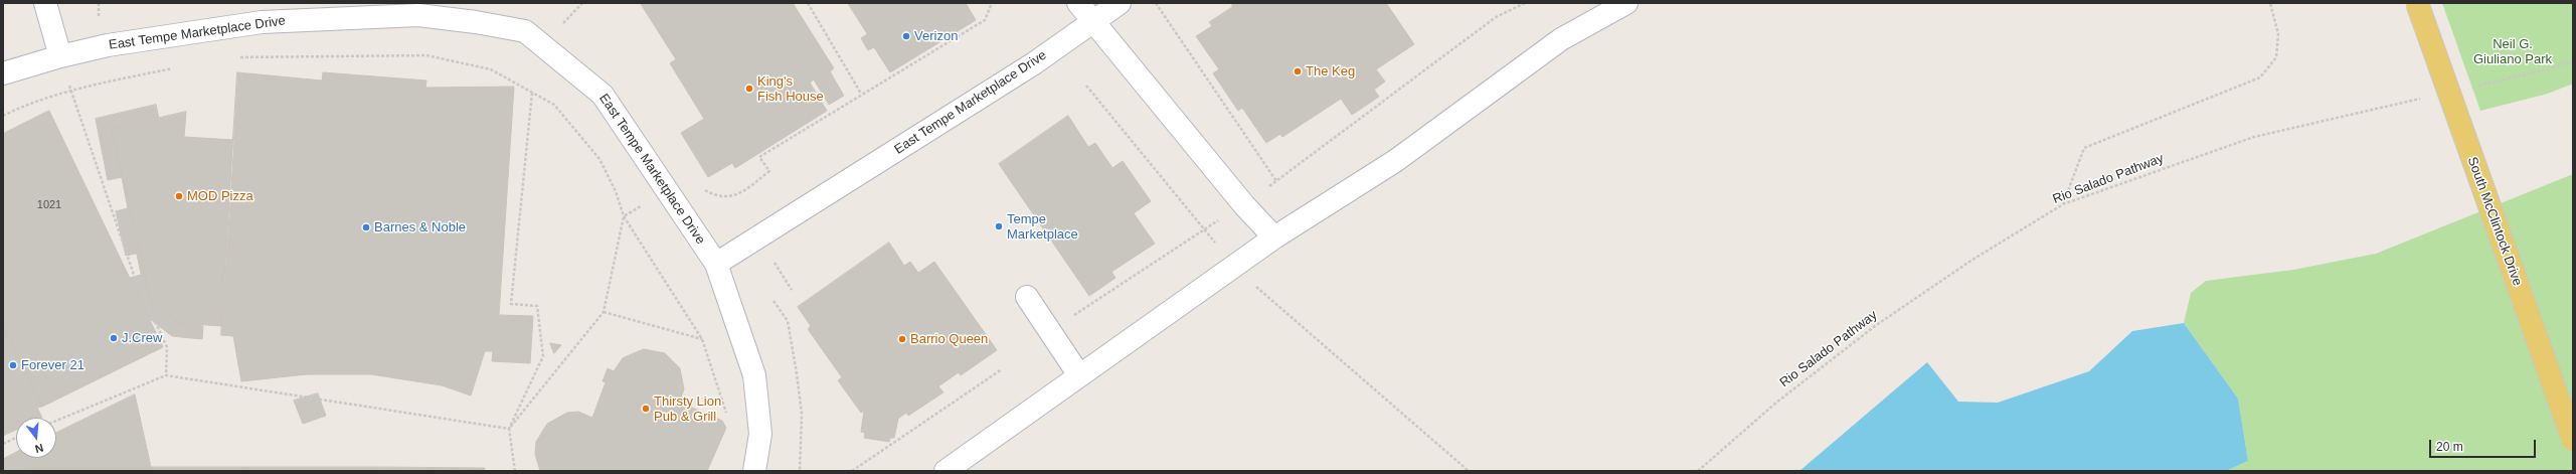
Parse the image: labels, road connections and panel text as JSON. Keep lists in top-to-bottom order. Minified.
{"streets":{"main road":["South McClintock Drive"],"lane":["East Tempe Marketplace Drive"],"path":["Rio Salado Pathway"]},"parks":["Neil G. Giuliano Park"],"places":["Verizon","The Keg","King's Fish House","MOD Pizza","Tempe Marketplace","Barnes & Noble","J.Crew","Barrio Queen","Forever 21","Thirsty Lion Pub & Grill"],"house_numbers":["1021"],"scale_bar":"20 m","north":"bottom"}
